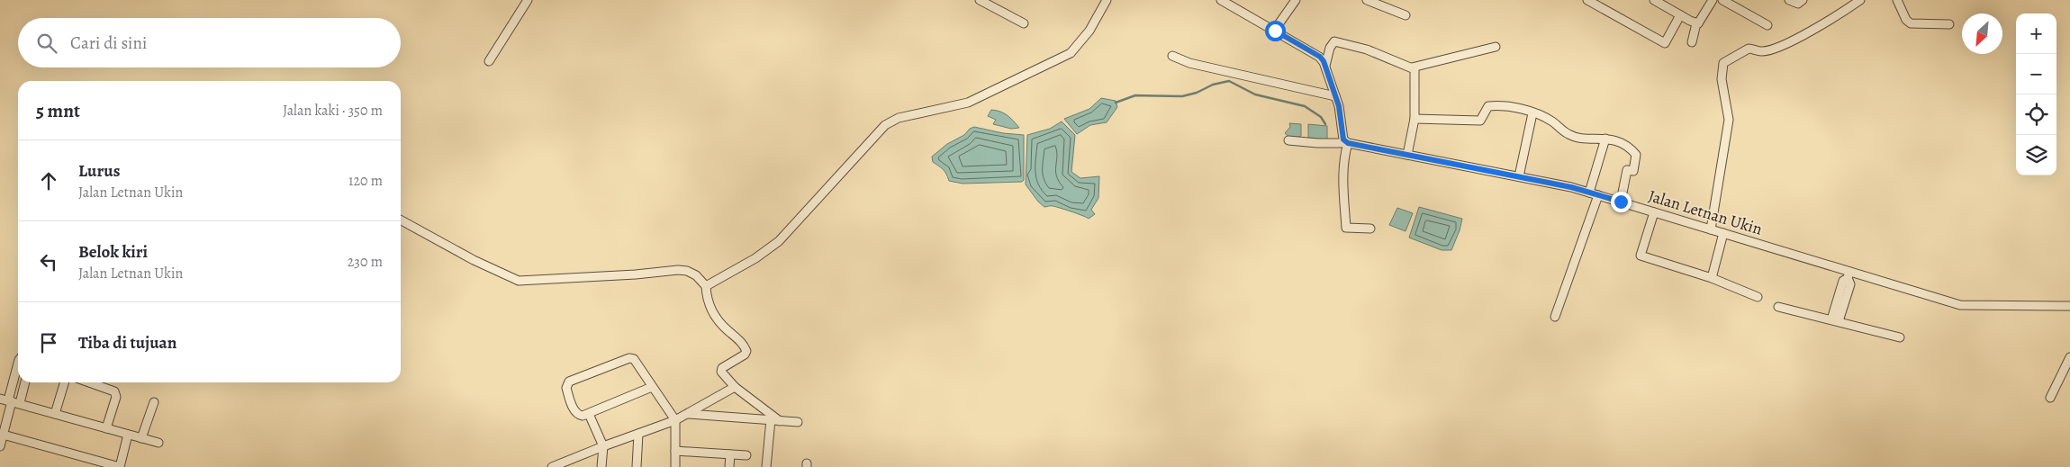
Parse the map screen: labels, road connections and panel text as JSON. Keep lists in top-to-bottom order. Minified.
{"streets":{"street":["Jalan Letnan Ukin"]},"north":"bottom left","page":{"map_buttons":["+","−"],"search":"Cari di sini","heading":["5 mnt","Jalan kaki · 350 m"],"list":[["Lurus","Jalan Letnan Ukin","120 m"],["Belok kiri","Jalan Letnan Ukin","230 m"],"Tiba di tujuan"]}}
